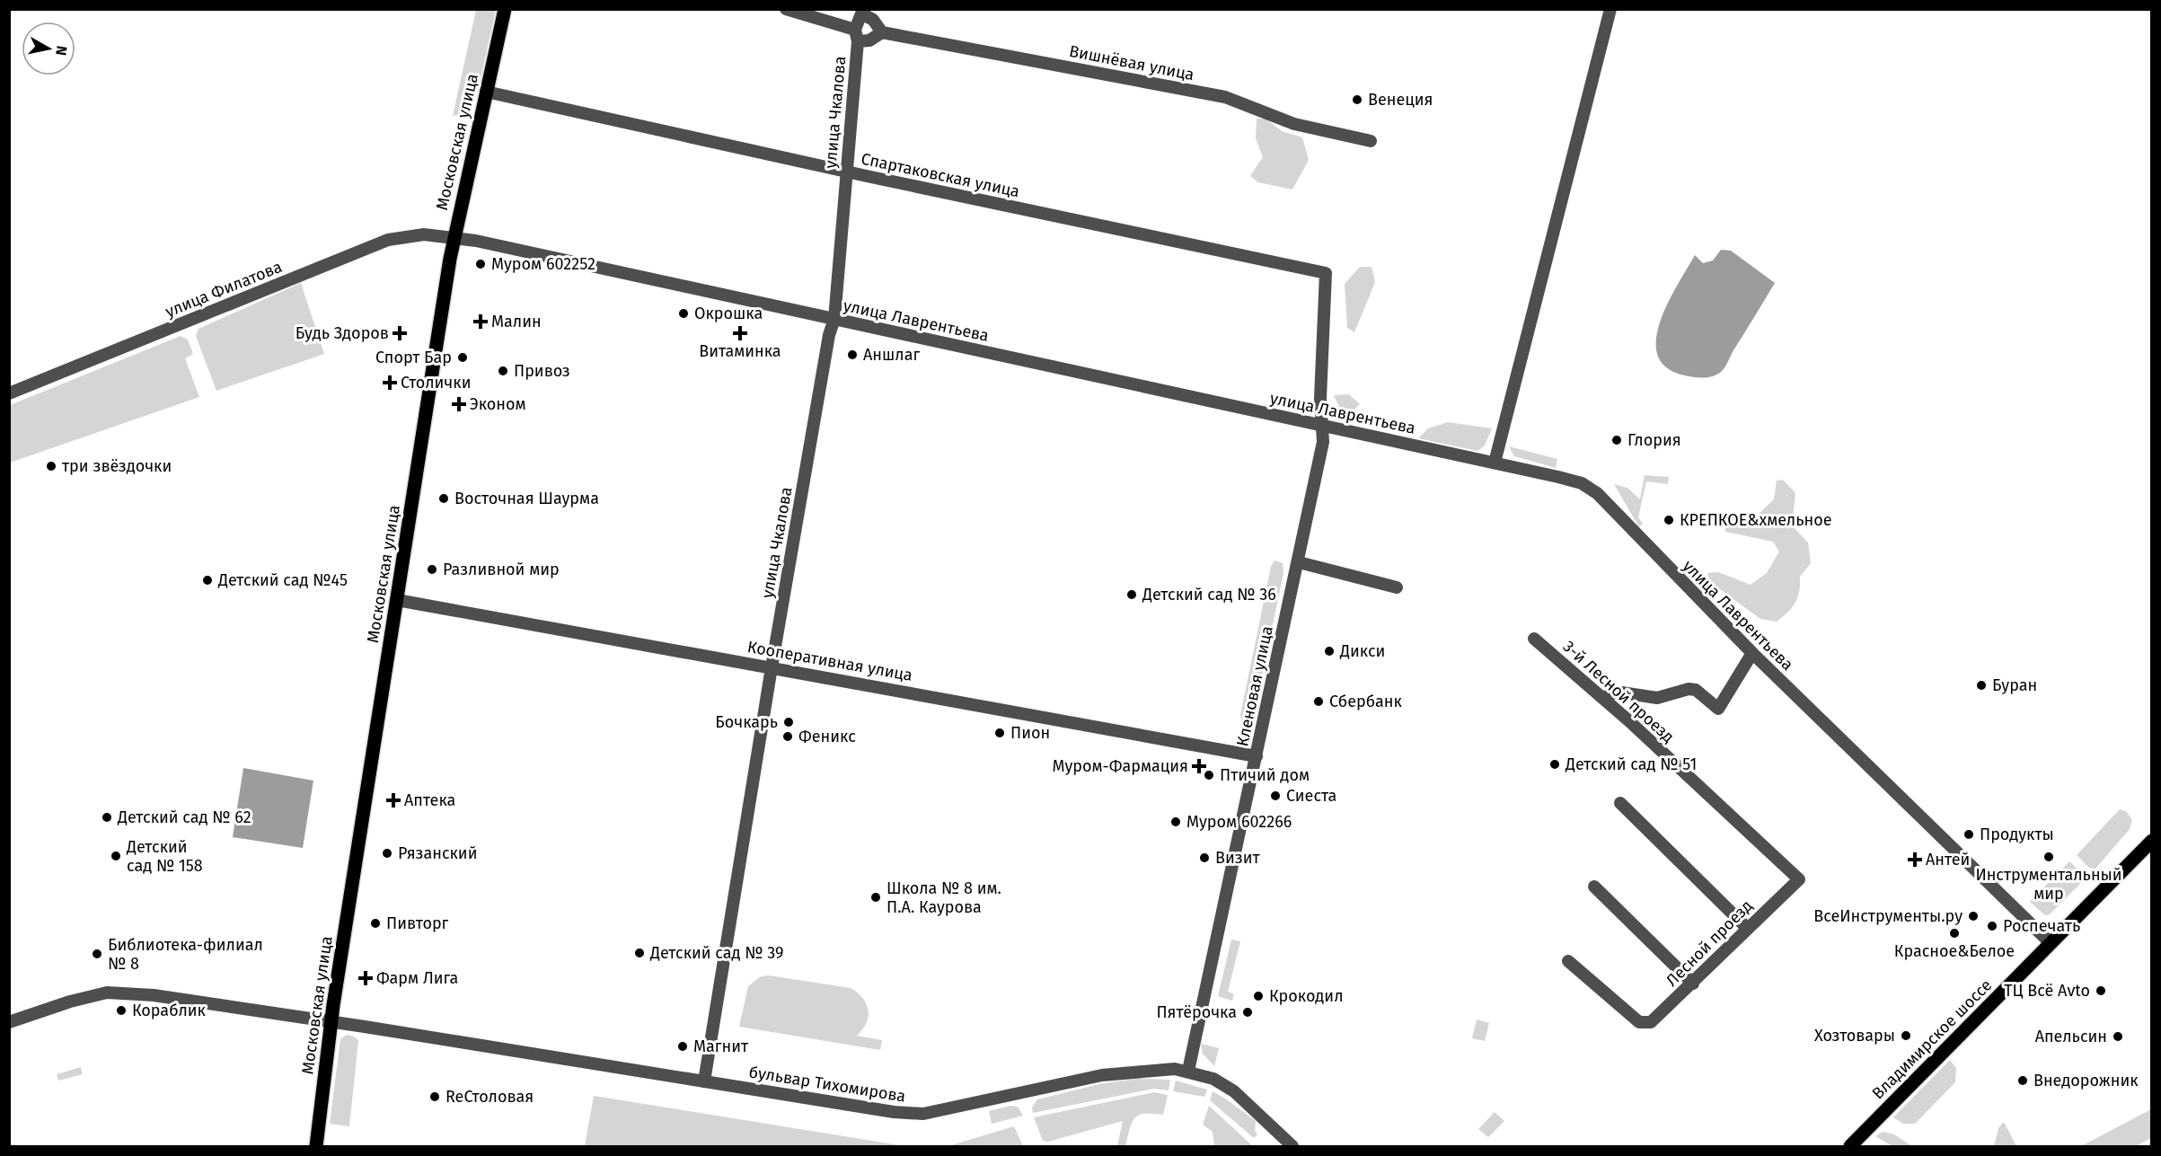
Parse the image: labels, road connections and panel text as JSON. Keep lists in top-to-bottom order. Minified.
{"streets":{"main road":["Московская улица","Владимирское шоссе"],"street":["Вишнёвая улица","улица Чкалова","Спартаковская улица","улица Филатова","улица Лаврентьева","Кооперативная улица","Кленовая улица","3-й Лесной проезд","Лесной проезд","бульвар Тихомирова"]},"crossings":[["улица Чкалова","Спартаковская улица"],["улица Чкалова","улица Лаврентьева"],["улица Чкалова","Кооперативная улица"],["улица Чкалова","бульвар Тихомирова"],["Московская улица","Спартаковская улица"],["Московская улица","улица Филатова"],["Московская улица","улица Лаврентьева"],["Московская улица","Кооперативная улица"],["Московская улица","бульвар Тихомирова"],["Спартаковская улица","Кленовая улица"],["улица Филатова","улица Лаврентьева"],["улица Лаврентьева","Кленовая улица"],["улица Лаврентьева","Владимирское шоссе"],["Кооперативная улица","Кленовая улица"],["Кленовая улица","бульвар Тихомирова"],["3-й Лесной проезд","Лесной проезд"]],"places":{"other":["Венеция","Муром 602252","Окрошка","Аншлаг","Спорт Бар","Привоз","Глория","три звёздочки","Восточная Шаурма","КРЕПКОЕ&хмельное","Разливной мир","Детский сад №45","Детский сад № 36","Дикси","Буран","Сбербанк","Бочкарь","Пион","Феникс","Детский сад № 51","Птичий дом","Сиеста","Детский сад № 62","Муром 602266","Продукты","Рязанский","Детский сад № 158","Инструментальный мир","Визит","Школа № 8 им. П.А. Каурова","ВсеИнструменты.ру","Пивторг","Роспечать","Красное&Белое","Детский сад № 39","Библиотека-филиал № 8","ТЦ Всё Avto","Крокодил","Кораблик","Пятёрочка","Хозтовары","Апельсин","Магнит","Внедорожник","ReСтоловая"],"health":["Малин","Будь Здоров","Витаминка","Столички","Эконом","Муром-Фармация","Аптека","Антей","Фарм Лига"]},"north":"right"}
